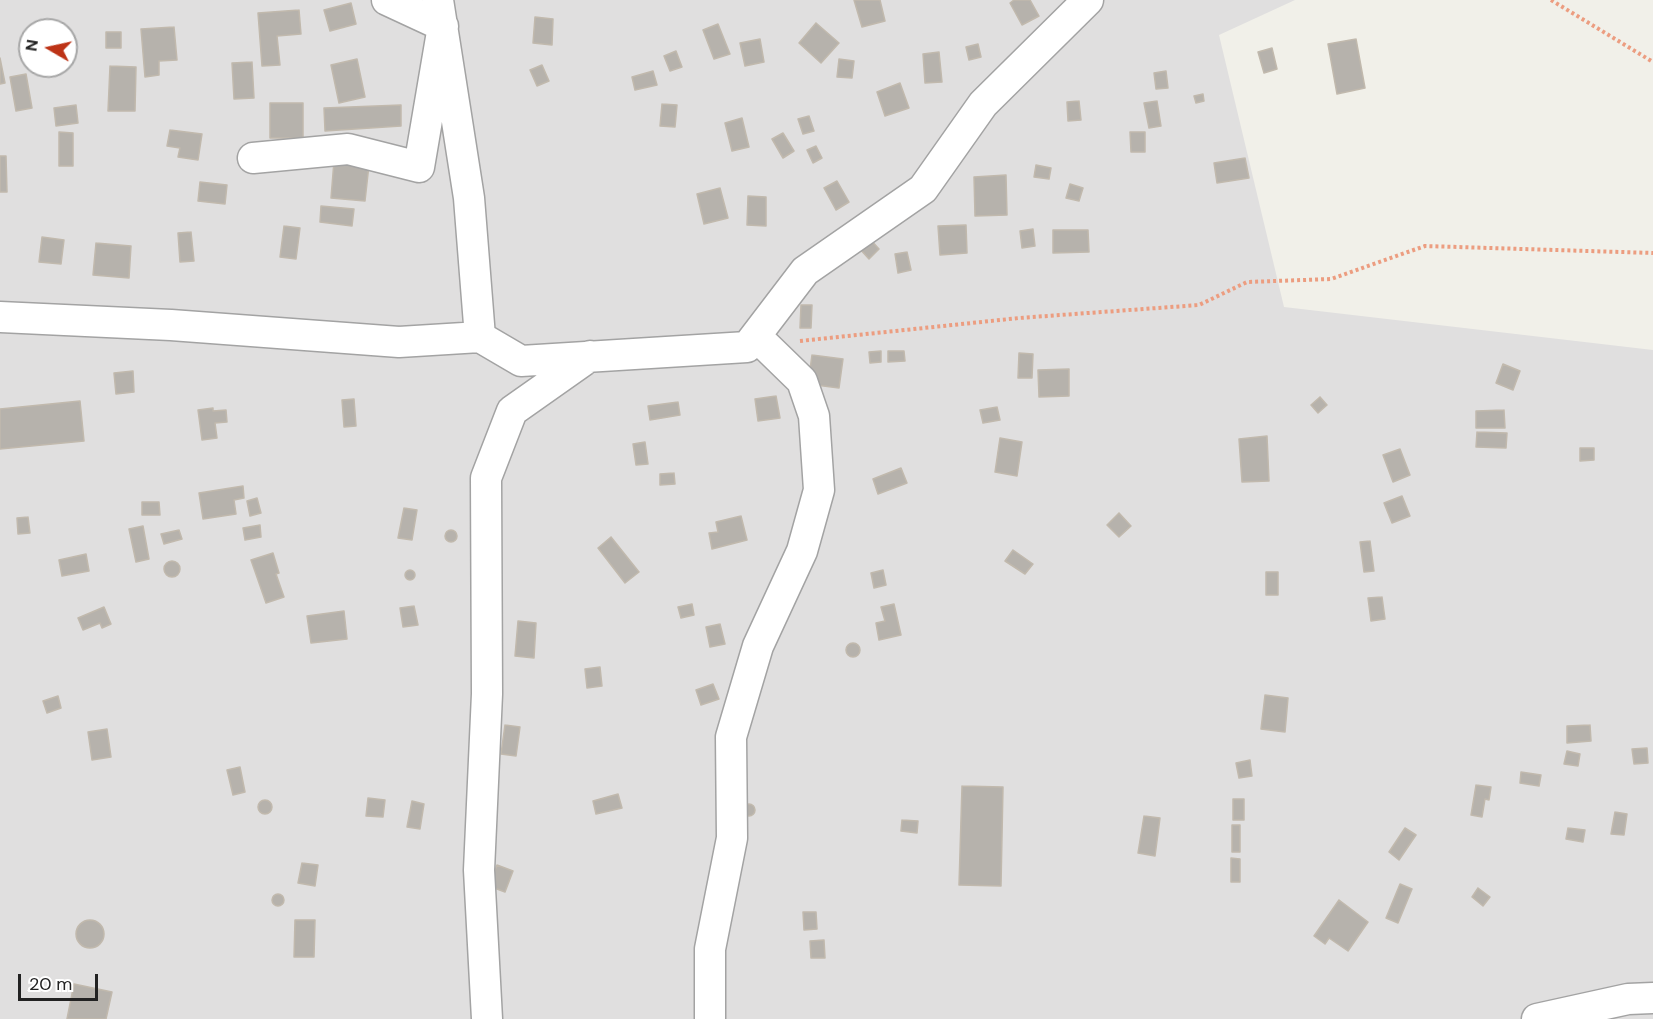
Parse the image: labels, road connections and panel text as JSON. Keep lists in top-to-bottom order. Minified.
{"scale_bar":"20 m","north":"left"}
